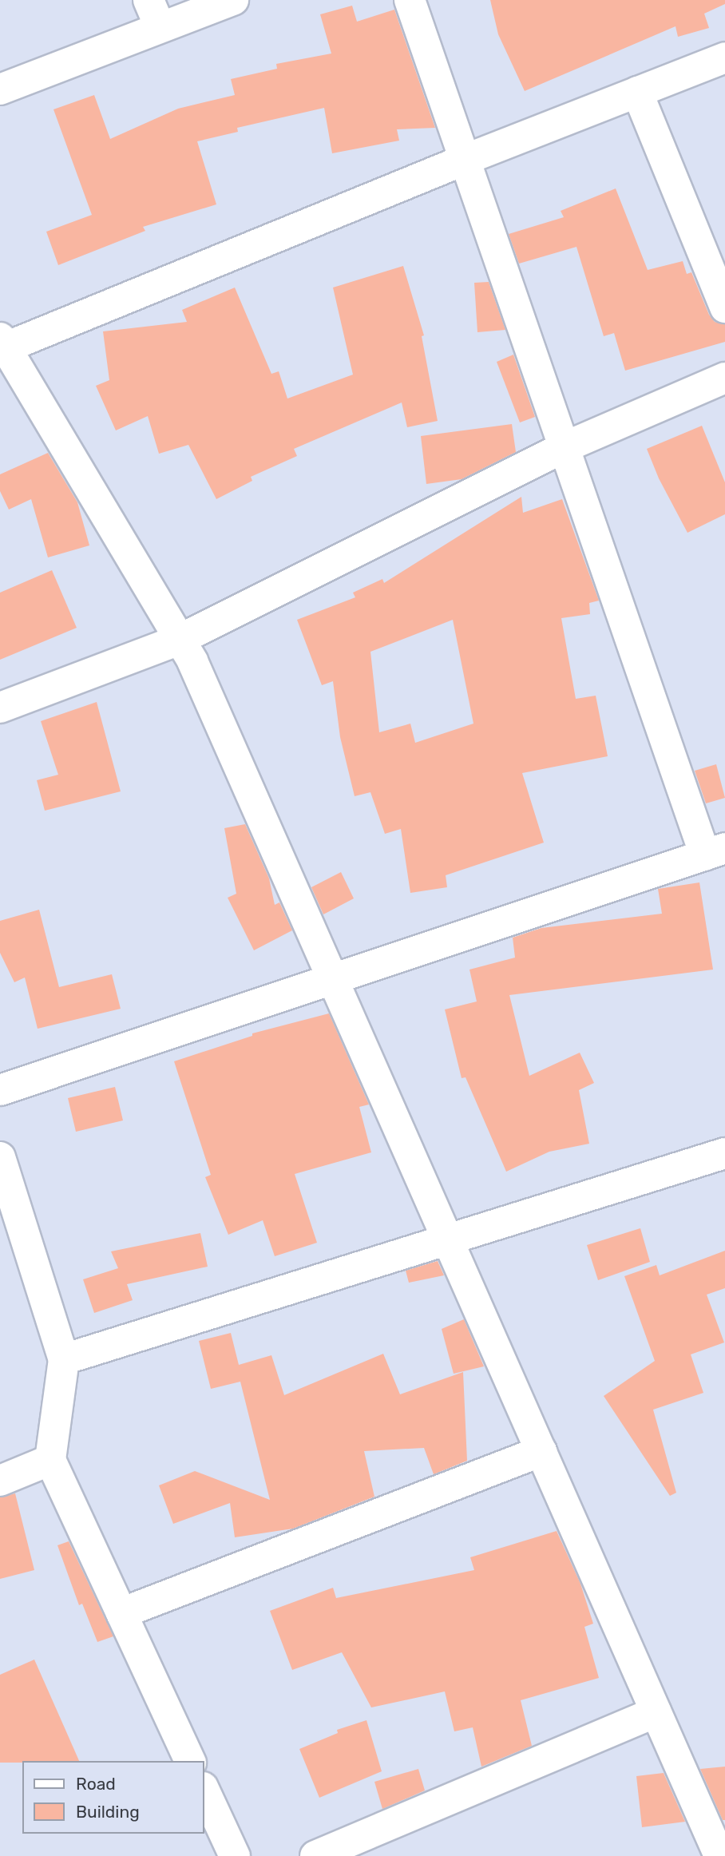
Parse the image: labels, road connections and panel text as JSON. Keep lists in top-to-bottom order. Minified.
{"legend":["Road","Building"]}
